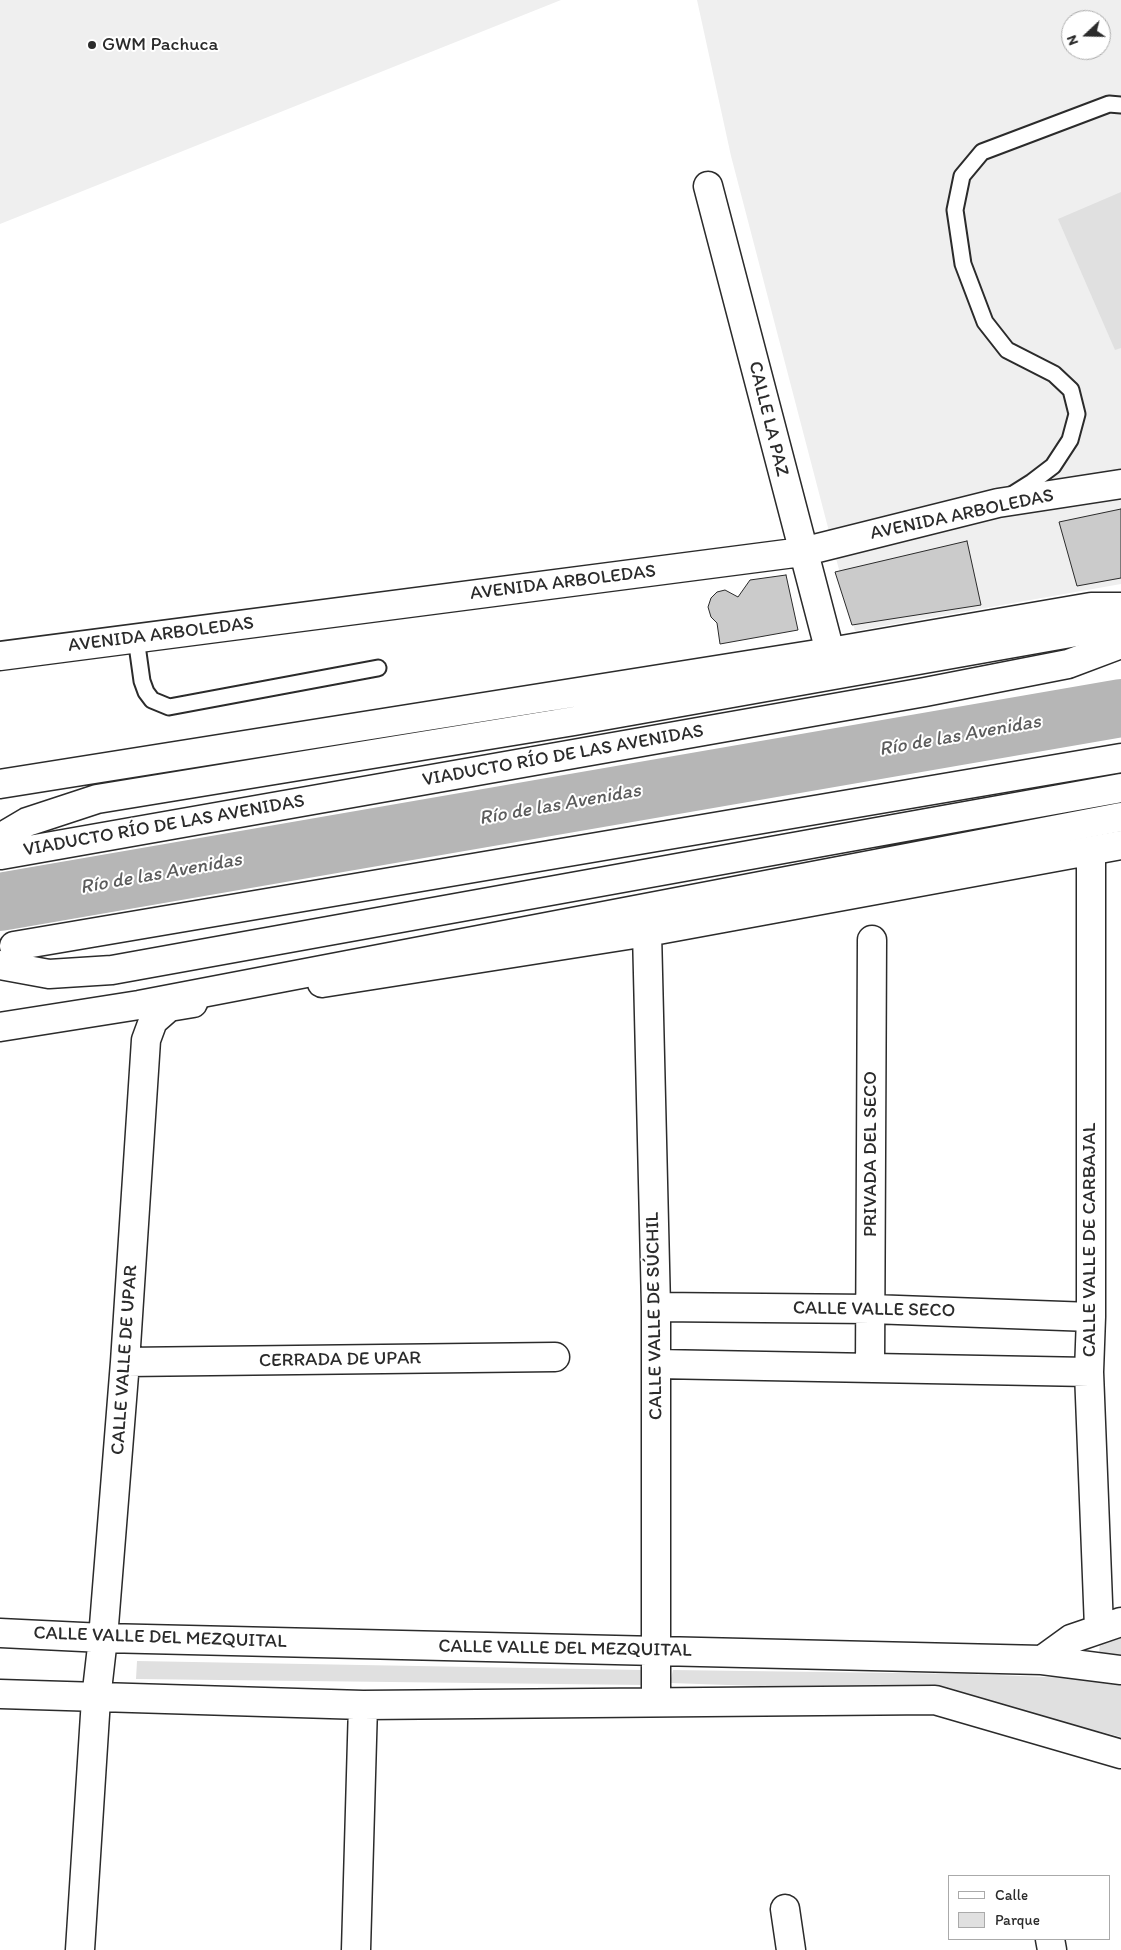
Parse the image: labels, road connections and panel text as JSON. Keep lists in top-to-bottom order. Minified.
{"streets":{"street":["CALLE LA PAZ","AVENIDA ARBOLEDAS","VIADUCTO RÍO DE LAS AVENIDAS","PRIVADA DEL SECO","CALLE VALLE DE CARBAJAL","CALLE VALLE SECO","CALLE VALLE DE SÚCHIL","CALLE VALLE DE UPAR","CERRADA DE UPAR","CALLE VALLE DEL MEZQUITAL"]},"crossings":[["CALLE LA PAZ","AVENIDA ARBOLEDAS"],["PRIVADA DEL SECO","CALLE VALLE SECO"],["CALLE VALLE DE CARBAJAL","CALLE VALLE SECO"],["CALLE VALLE SECO","CALLE VALLE DE SÚCHIL"],["CALLE VALLE DE SÚCHIL","CALLE VALLE DE UPAR"],["CALLE VALLE DE SÚCHIL","CALLE VALLE DEL MEZQUITAL"],["CALLE VALLE DE UPAR","CERRADA DE UPAR"],["CALLE VALLE DE UPAR","CALLE VALLE DEL MEZQUITAL"]],"water":["Río de las Avenidas"],"places":["GWM Pachuca"],"legend":["Calle","Parque"],"north":"left"}
